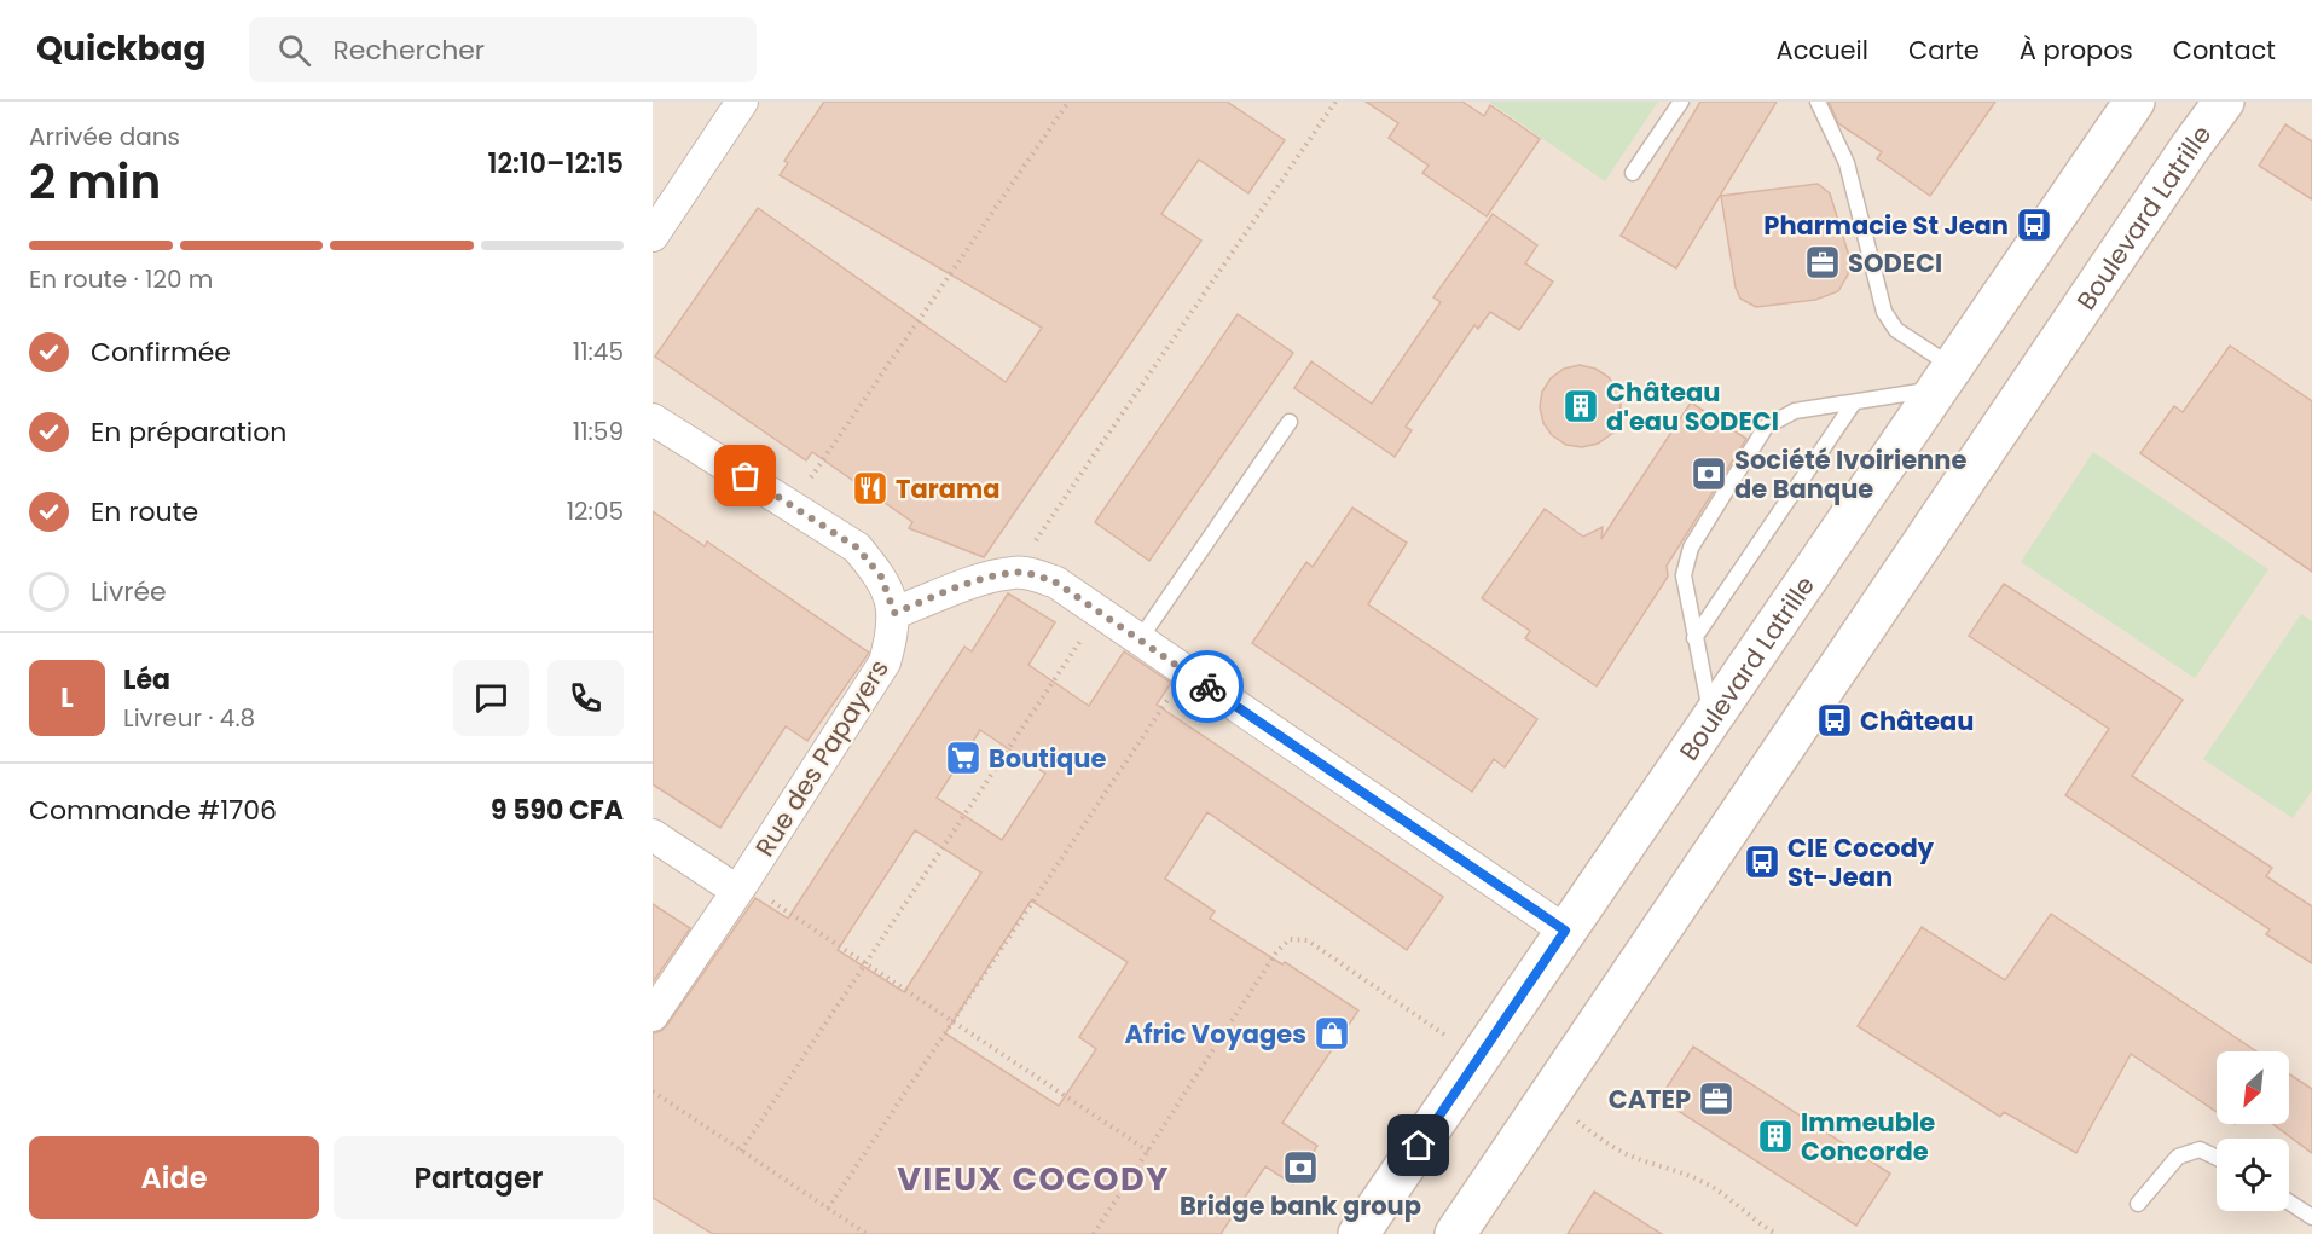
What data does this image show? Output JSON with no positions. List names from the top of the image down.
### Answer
{
  "streets": {
    "main road": ["Boulevard Latrille"],
    "street": ["Rue des Papayers"]
  },
  "districts": ["VIEUX COCODY"],
  "places": {
    "bus stop": ["Pharmacie St Jean", "Château", "CIE Cocody St-Jean"],
    "office": ["SODECI", "CATEP"],
    "building": ["Château d'eau SODECI", "Immeuble Concorde"],
    "bank": ["Société Ivoirienne de Banque", "Bridge bank group"],
    "restaurant": ["Tarama"],
    "supermarket": ["Boutique"],
    "shop": ["Afric Voyages"]
  },
  "north": "bottom left",
  "page": {
    "header": "Quickbag",
    "search": "Rechercher",
    "nav": [
      "Accueil",
      "Carte",
      "À propos",
      "Contact"
    ],
    "heading": ["2 min", "Arrivée dans", "12:10–12:15"],
    "panel": [
      "Léa",
      "Livreur · 4.8",
      "Commande #1706",
      "9 590 CFA"
    ],
    "bar": "En route · 120 m",
    "list": [
      ["Confirmée", "11:45"],
      ["En préparation", "11:59"],
      ["En route", "12:05"],
      "Livrée"
    ],
    "round": "L",
    "buttons": ["Aide", "Partager"]
  }
}
